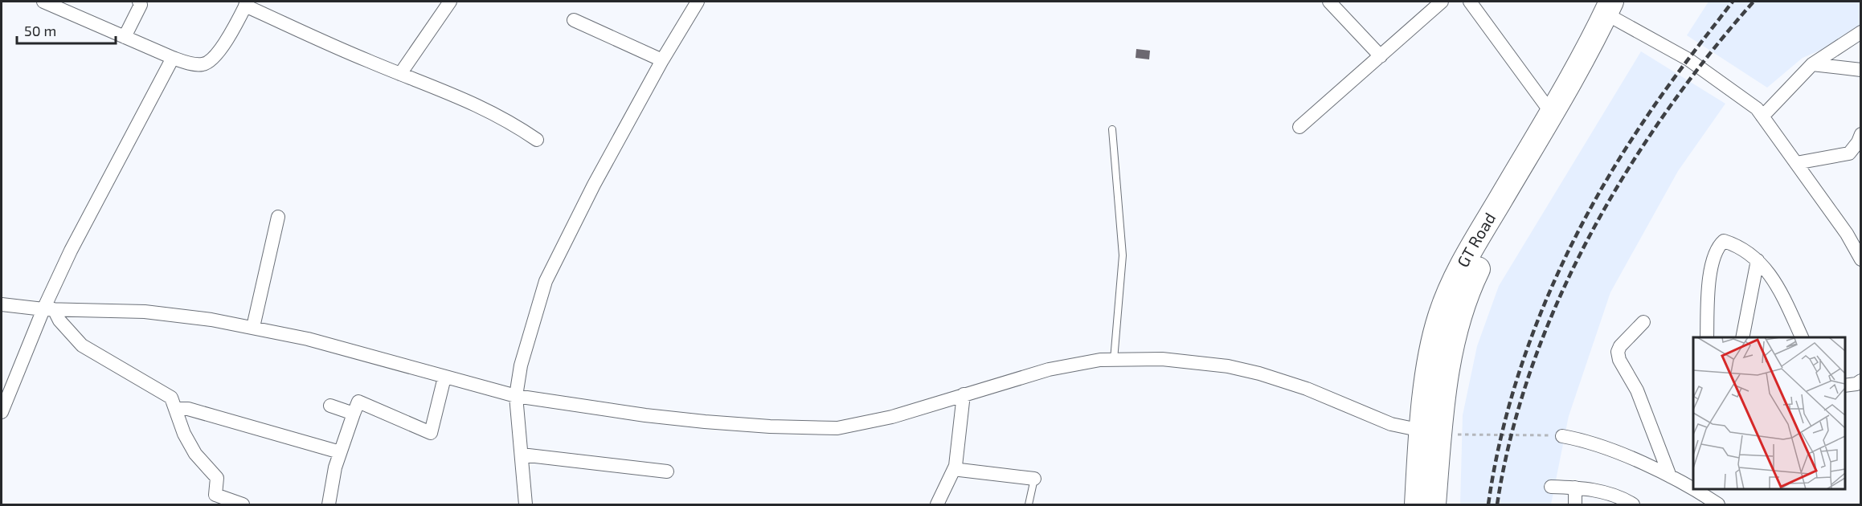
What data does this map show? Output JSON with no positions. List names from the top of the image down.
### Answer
{
  "streets": {
    "highway": ["GT Road"]
  },
  "scale_bar": "50 m"
}
